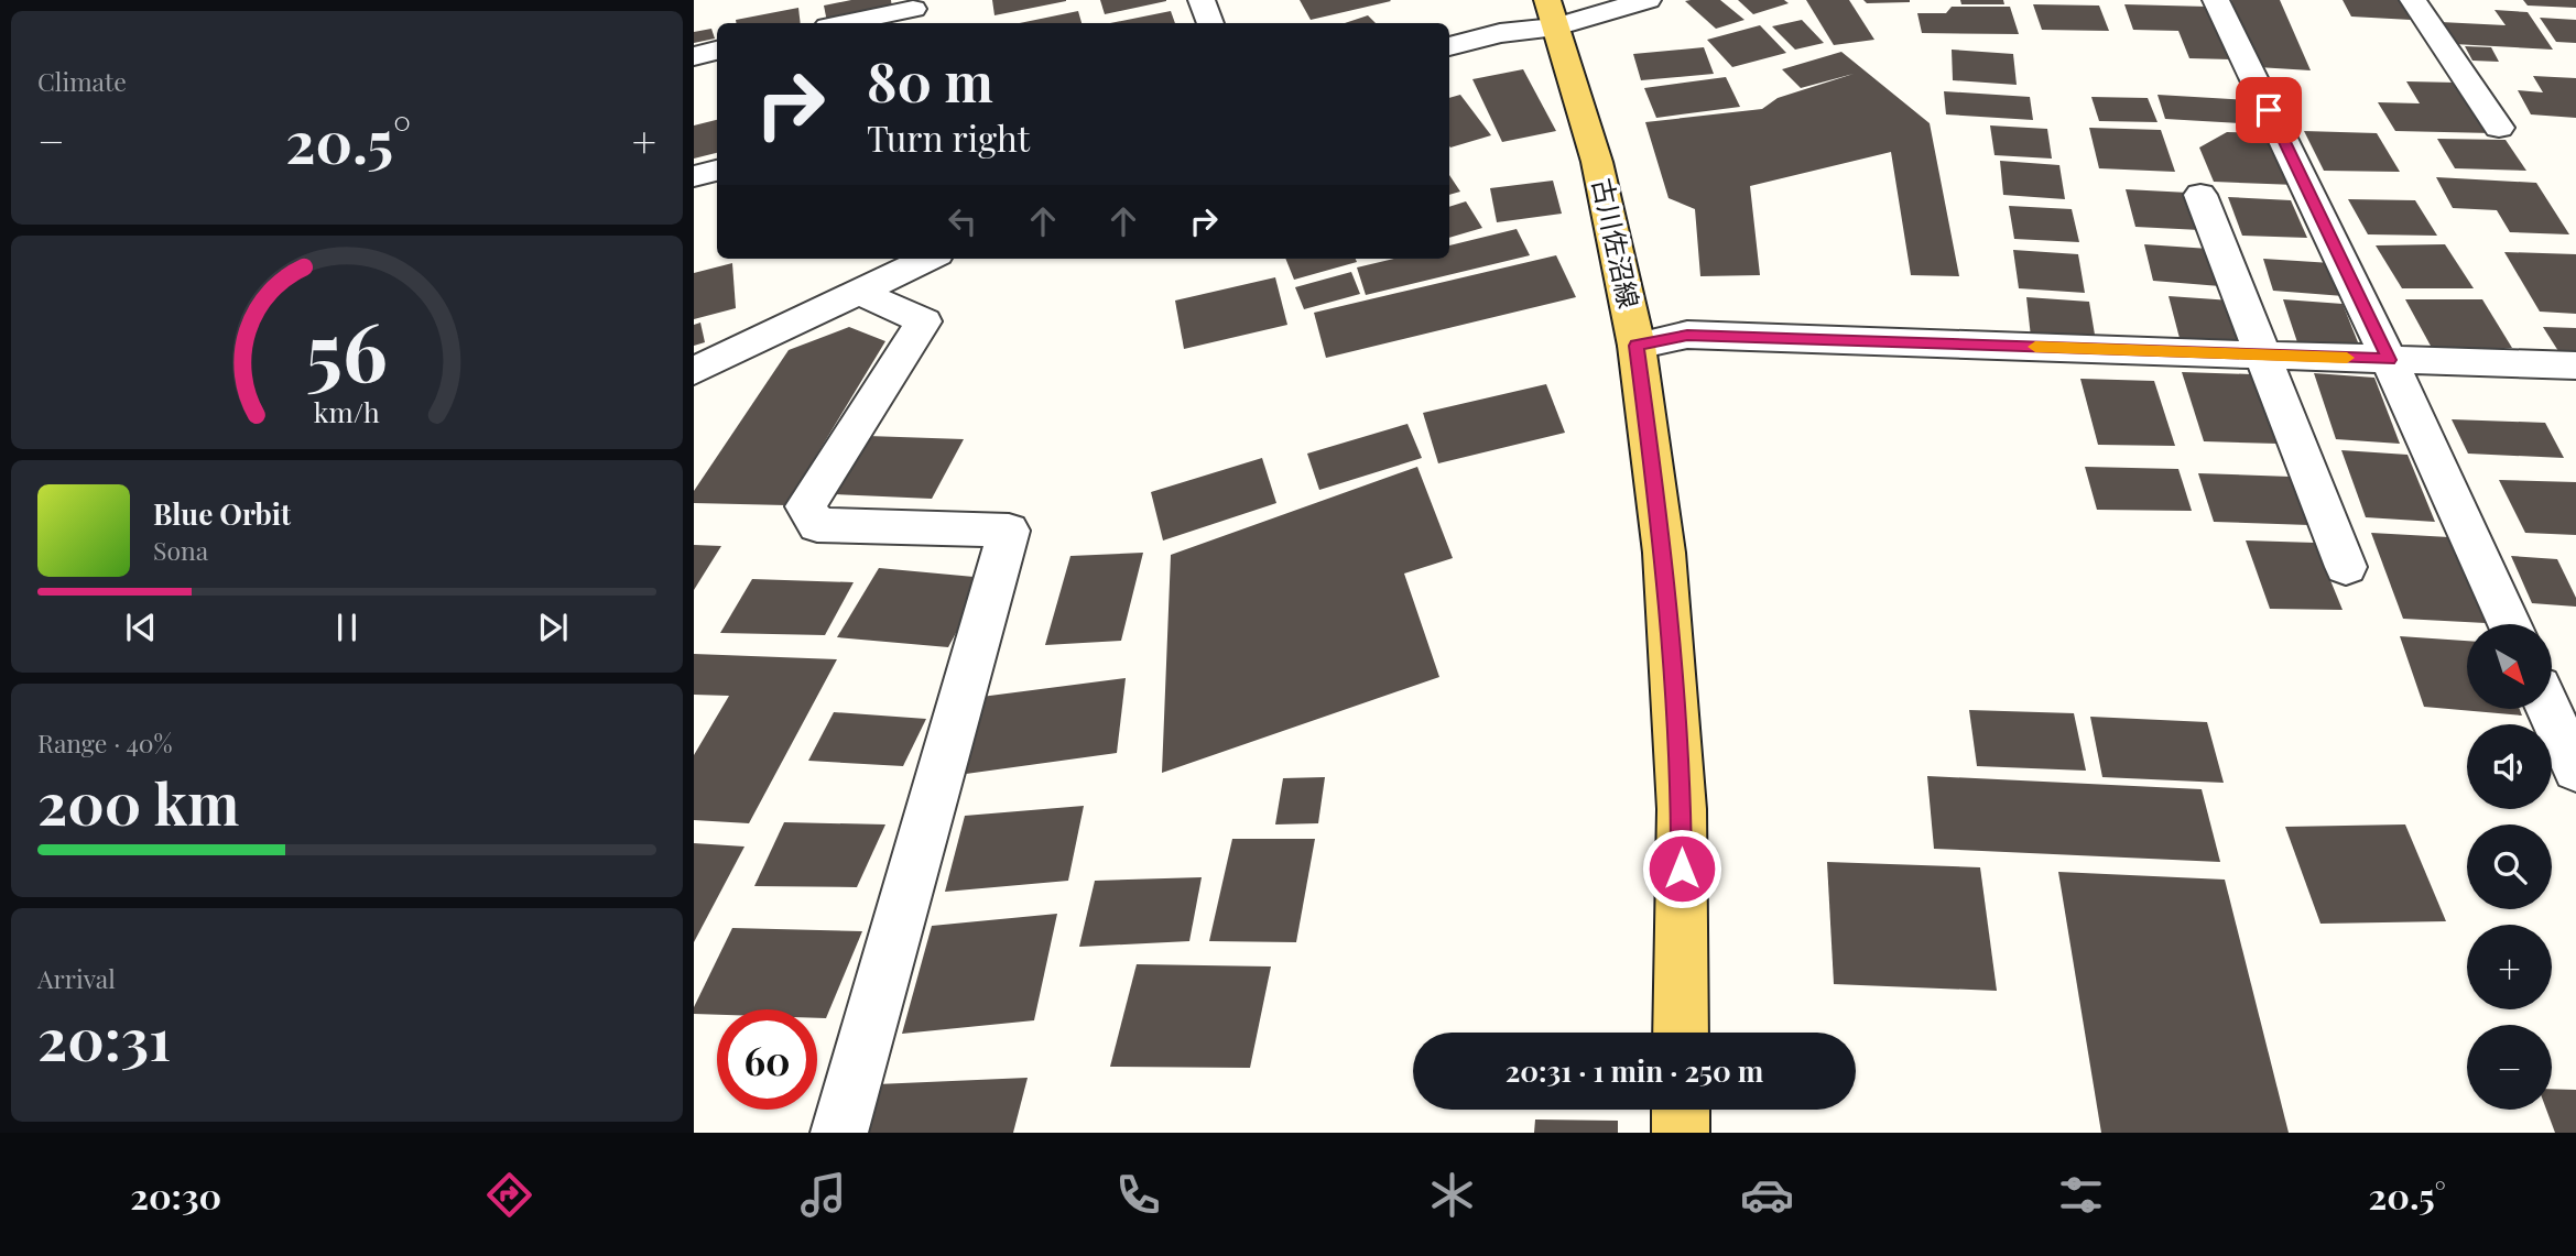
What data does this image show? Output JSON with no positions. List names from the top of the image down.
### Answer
{
  "streets": {
    "main road": ["古川佐沼線"]
  },
  "north": "bottom right",
  "page": {
    "tile": [
      "Climate",
      ["Range · 40%", "200 km"],
      ["Arrival", "20:31"]
    ],
    "turn": ["80 m", "Turn right"],
    "heat": ["−", "20.5°", "+"],
    "song": ["Blue Orbit", "Sona"],
    "map_buttons": ["+", "−"],
    "limit": "60",
    "trip": "20:31 · 1 min · 250 m",
    "tabs": ["20:30", "20.5°"],
    "gauge": ["56", "km/h"]
  }
}
